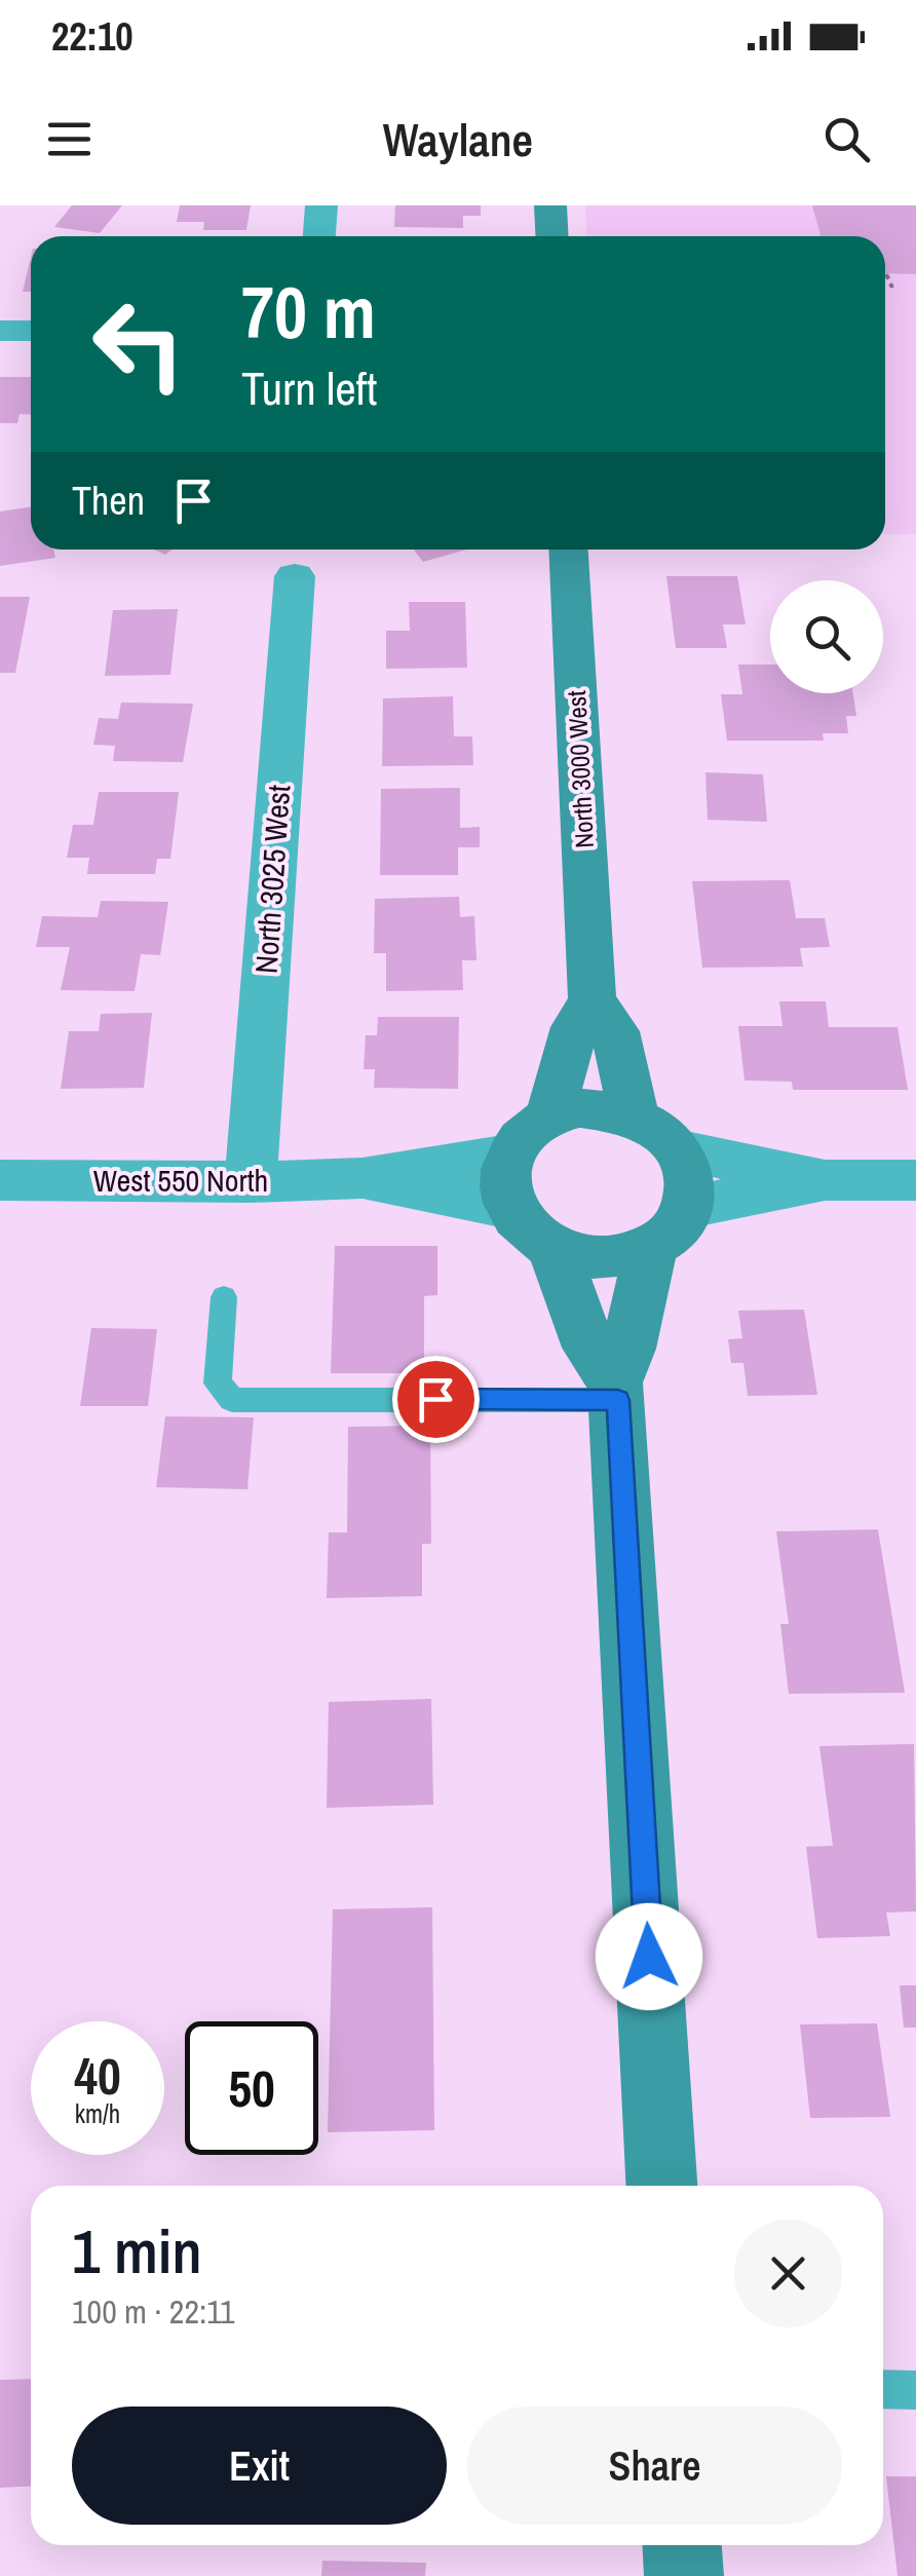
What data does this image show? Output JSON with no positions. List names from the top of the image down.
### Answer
{
  "streets": {
    "main road": ["North 3000 West"],
    "street": ["North 3025 West", "West 550 North"]
  },
  "crossings": [
    ["North 3000 West", "West 550 North"],
    ["North 3025 West", "West 550 North"]
  ],
  "page": {
    "status": "22:10",
    "header": "Waylane",
    "turn": ["70 m", "Turn left"],
    "then": "Then",
    "speed": "40 km/h",
    "limit": "50",
    "heading": ["1 min", "100 m · 22:11"],
    "buttons": ["Exit", "Share"]
  }
}
